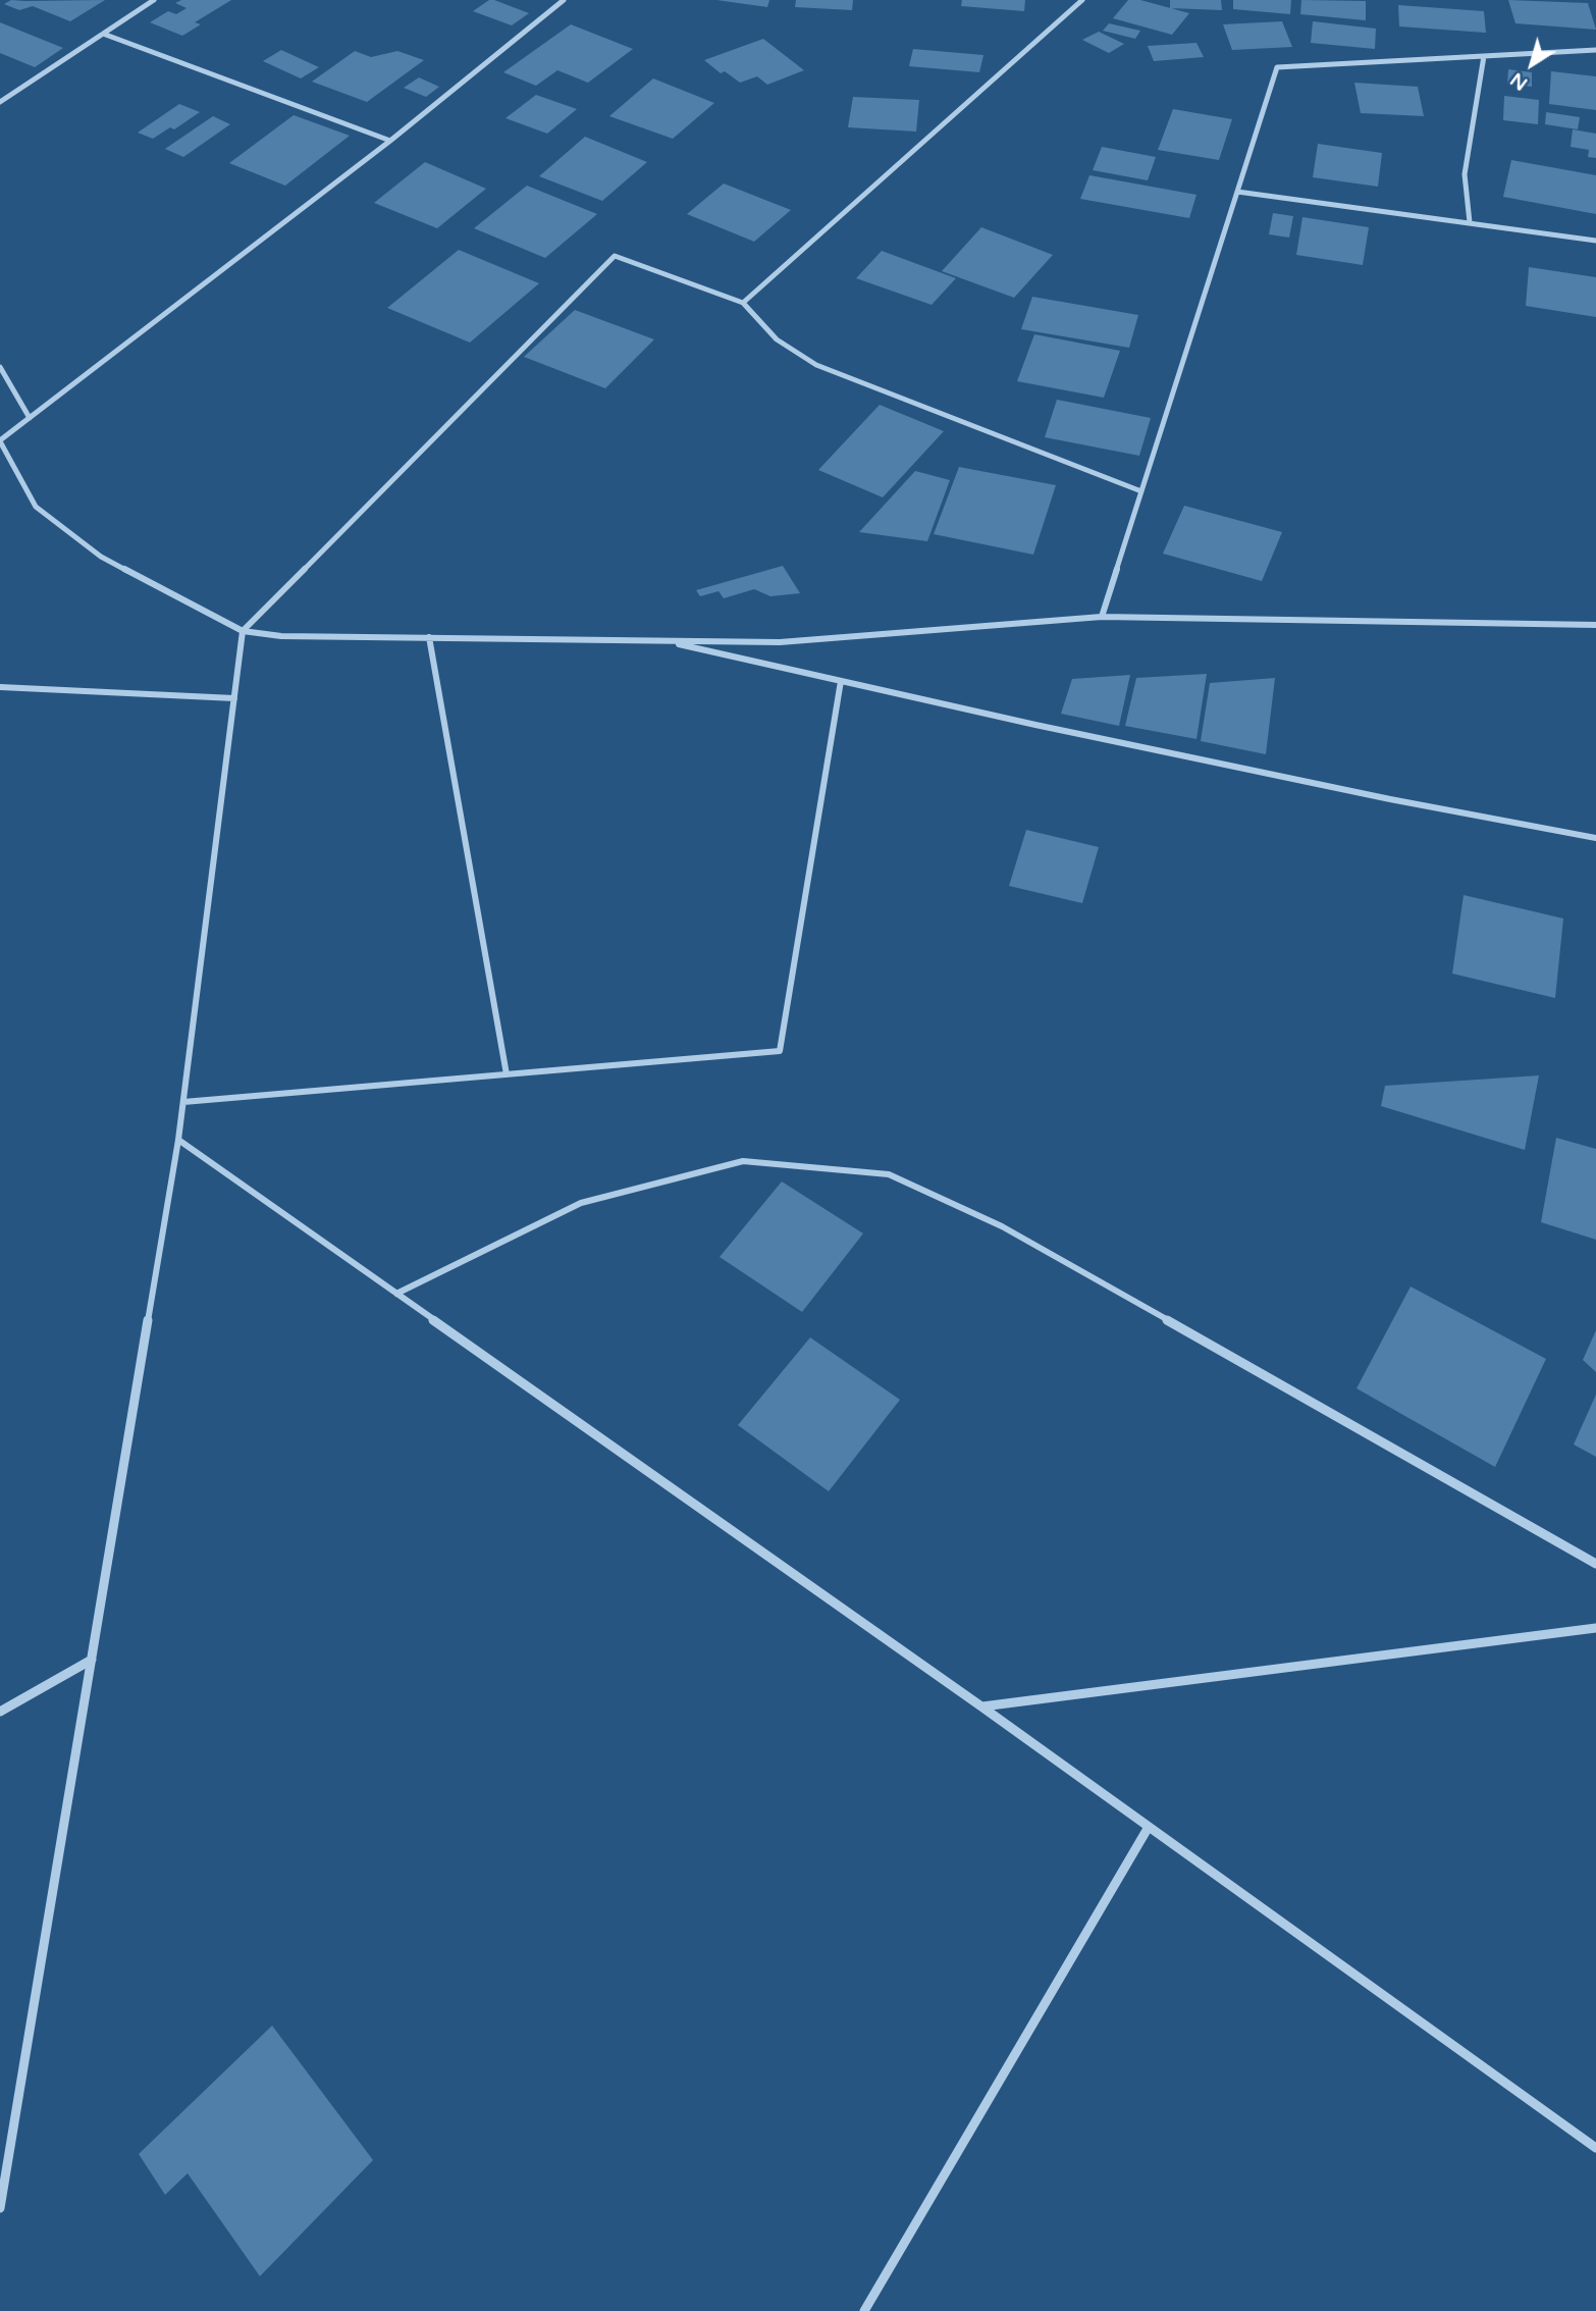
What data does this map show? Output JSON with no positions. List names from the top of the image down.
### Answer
{
  "north": "bottom left"
}
